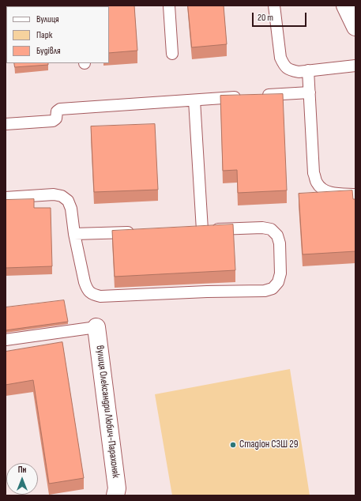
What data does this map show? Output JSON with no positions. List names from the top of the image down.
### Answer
{
  "streets": {
    "street": ["вулиця Олександри Любич-Парахоняк"]
  },
  "places": ["Стадіон СЗШ 29"],
  "legend": ["Вулиця", "Парк", "Будівля"],
  "scale_bar": "20 m",
  "north": "top"
}
